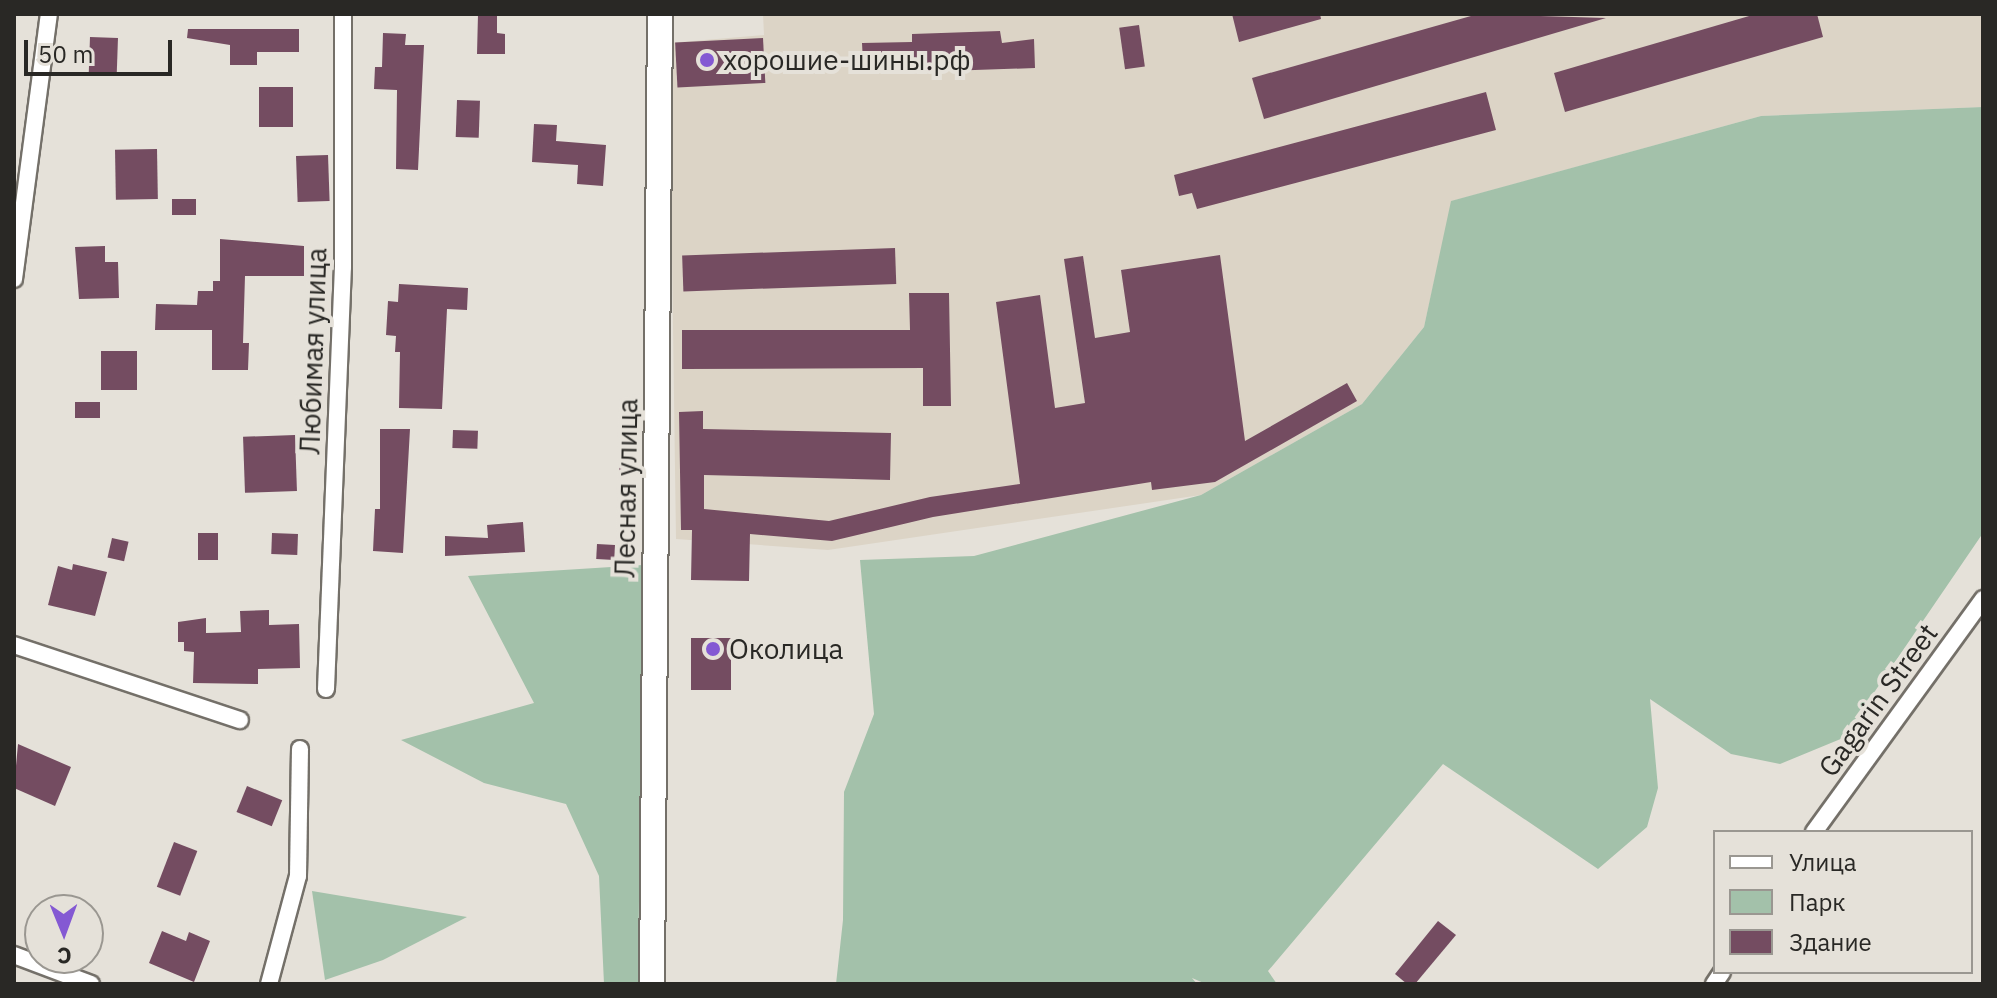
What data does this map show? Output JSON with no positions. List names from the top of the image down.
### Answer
{
  "streets": {
    "main road": ["Лесная улица"],
    "street": ["Любимая улица", "Gagarin Street"]
  },
  "places": ["хорошие-шины.рф", "Околица"],
  "legend": ["Улица", "Парк", "Здание"],
  "scale_bar": "50 m",
  "north": "bottom"
}
